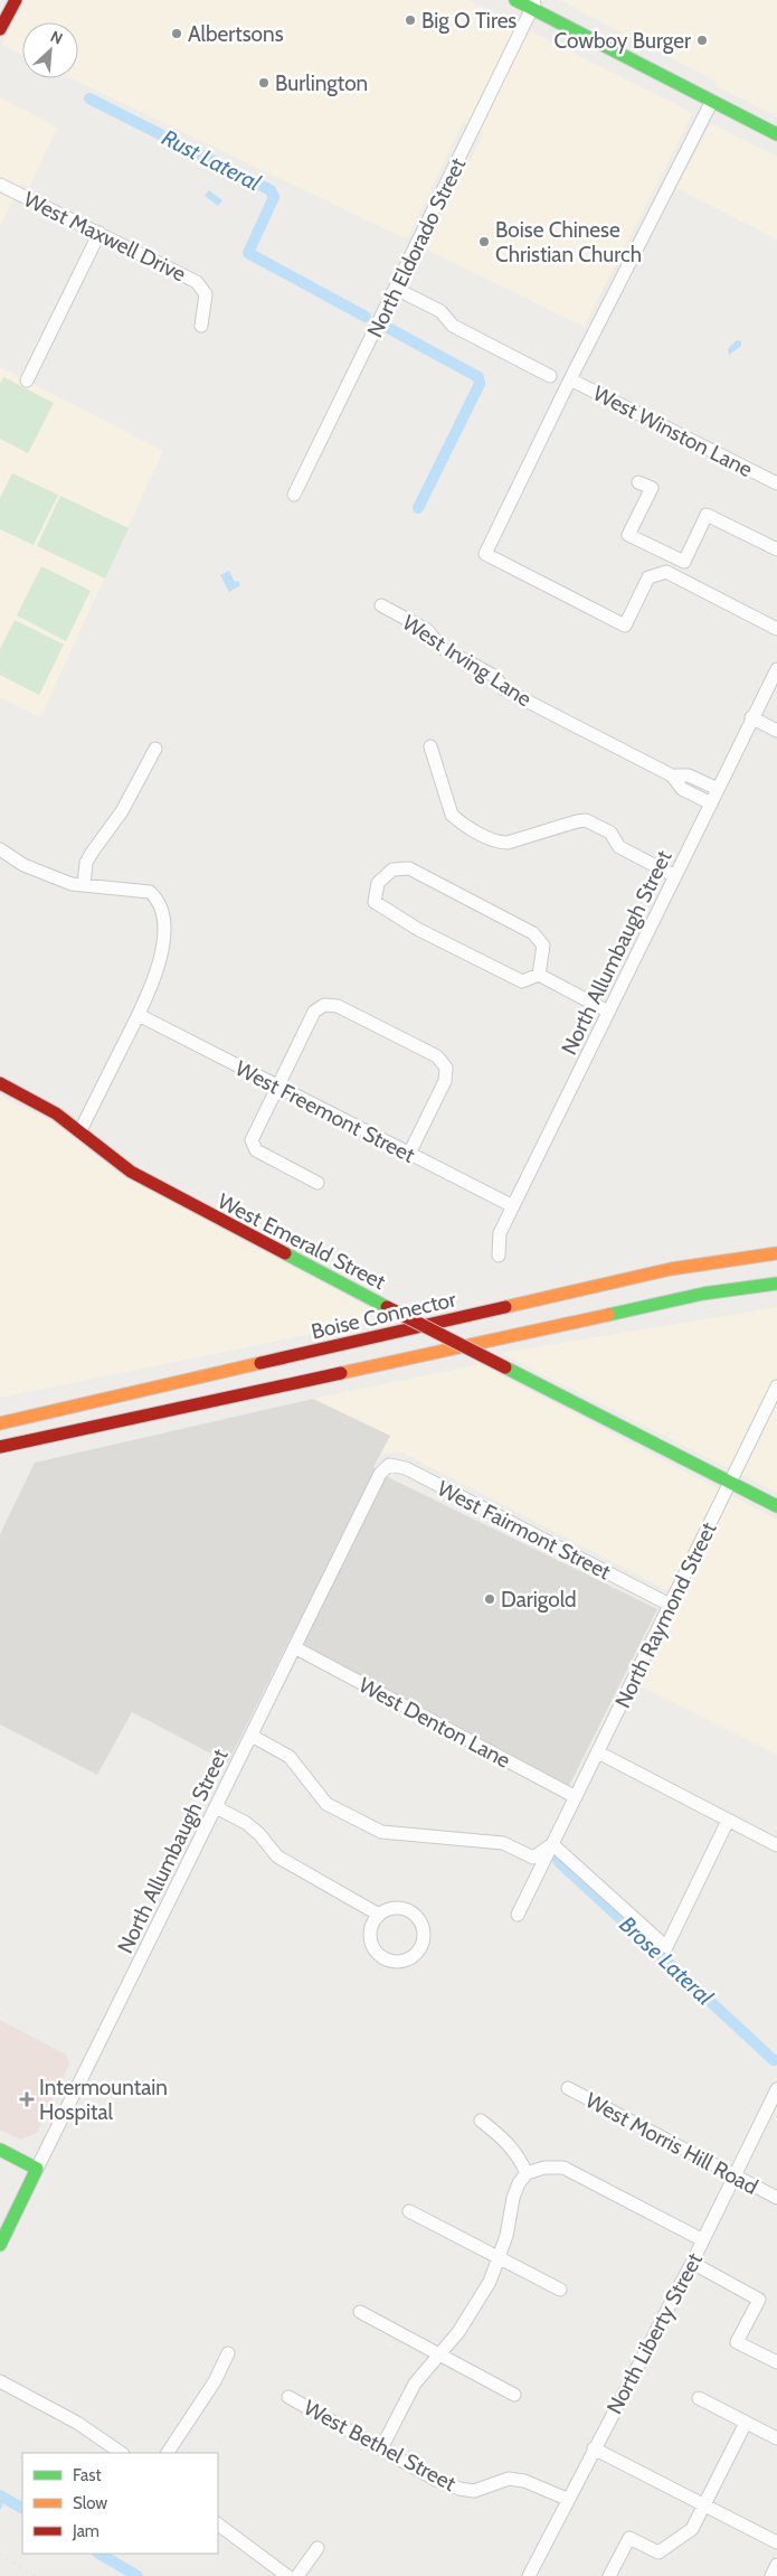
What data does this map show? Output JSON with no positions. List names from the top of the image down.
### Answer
{
  "streets": {
    "main road": ["North Allumbaugh Street", "West Emerald Street", "Boise Connector"],
    "street": [
      "West Maxwell Drive",
      "North Eldorado Street",
      "West Winston Lane",
      "West Irving Lane",
      "West Freemont Street",
      "West Fairmont Street",
      "North Raymond Street",
      "West Denton Lane",
      "West Morris Hill Road",
      "North Liberty Street",
      "West Bethel Street"
    ]
  },
  "crossings": [
    ["West Irving Lane", "North Allumbaugh Street"],
    ["North Allumbaugh Street", "West Freemont Street"],
    ["North Allumbaugh Street", "West Fairmont Street"],
    ["North Allumbaugh Street", "West Denton Lane"],
    ["West Emerald Street", "North Raymond Street"],
    ["West Fairmont Street", "North Raymond Street"],
    ["North Raymond Street", "West Denton Lane"],
    ["West Morris Hill Road", "North Liberty Street"],
    ["North Liberty Street", "West Bethel Street"]
  ],
  "water": ["Rust Lateral", "Brose Lateral"],
  "places": {
    "other": [
      "Big O Tires",
      "Albertsons",
      "Cowboy Burger",
      "Burlington",
      "Boise Chinese Christian Church",
      "Darigold"
    ],
    "health": ["Intermountain Hospital"]
  },
  "legend": ["Fast", "Slow", "Jam"],
  "north": "top right"
}
